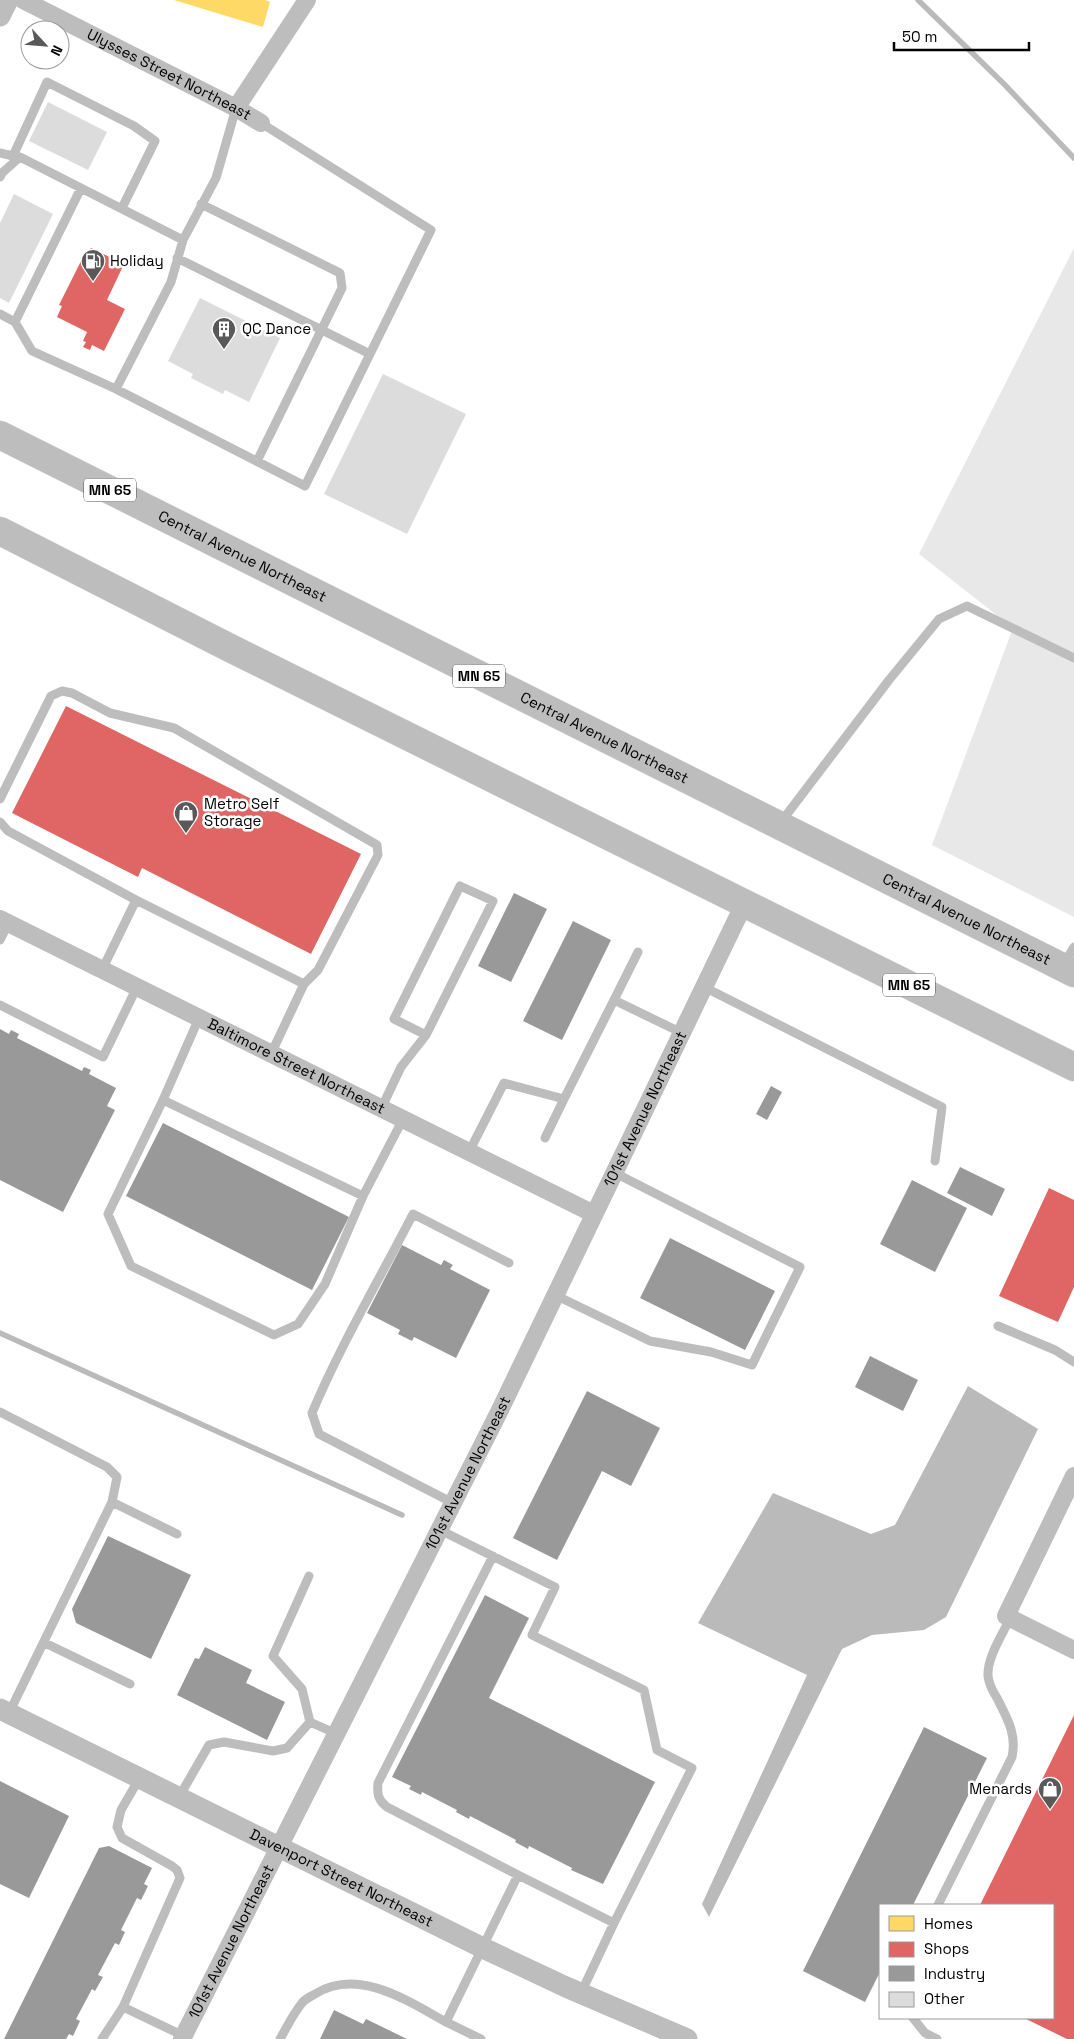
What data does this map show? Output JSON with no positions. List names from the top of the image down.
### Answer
{
  "streets": {
    "highway": ["MN 65", "Central Avenue Northeast"],
    "street": [
      "Ulysses Street Northeast",
      "Baltimore Street Northeast",
      "101st Avenue Northeast",
      "Davenport Street Northeast"
    ]
  },
  "crossings": [
    ["MN 65", "101st Avenue Northeast"],
    ["Baltimore Street Northeast", "101st Avenue Northeast"],
    ["101st Avenue Northeast", "Davenport Street Northeast"]
  ],
  "places": {
    "fuel station": ["Holiday"],
    "building": ["QC Dance"],
    "shop": ["Metro Self Storage", "Menards"]
  },
  "legend": [
    "Homes",
    "Shops",
    "Industry",
    "Other"
  ],
  "scale_bar": "50 m",
  "north": "bottom right"
}
